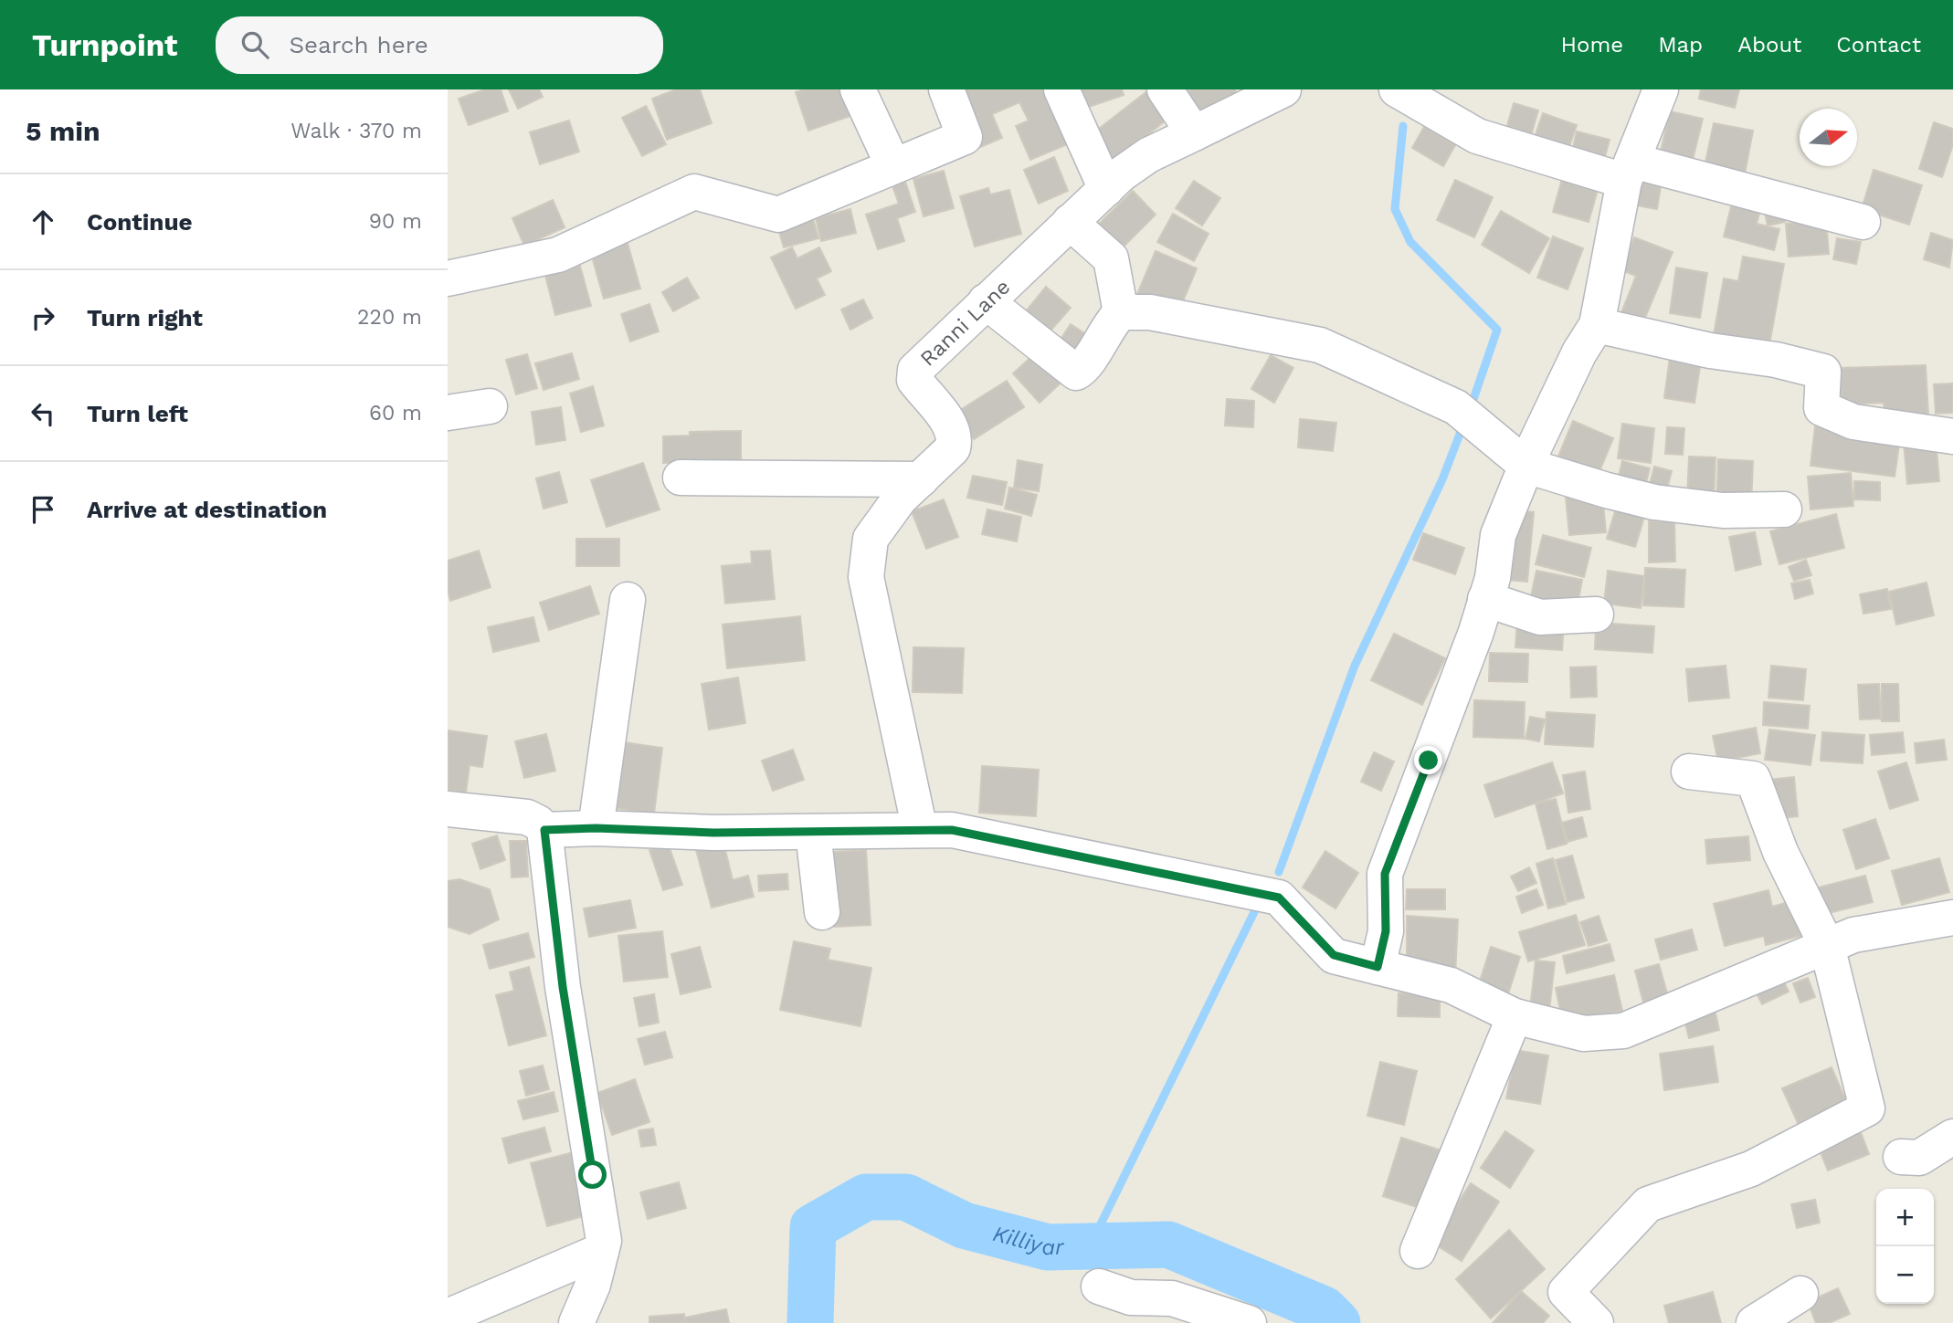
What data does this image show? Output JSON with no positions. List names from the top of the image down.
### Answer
{
  "streets": {
    "street": ["Ranni Lane"]
  },
  "water": ["Killiyar"],
  "north": "right",
  "page": {
    "header": "Turnpoint",
    "search": "Search here",
    "nav": [
      "Home",
      "Map",
      "About",
      "Contact"
    ],
    "heading": ["5 min", "Walk · 370 m"],
    "list": [
      ["Continue", "90 m"],
      ["Turn right", "220 m"],
      ["Turn left", "60 m"],
      "Arrive at destination"
    ],
    "map_buttons": ["+", "−"]
  }
}
